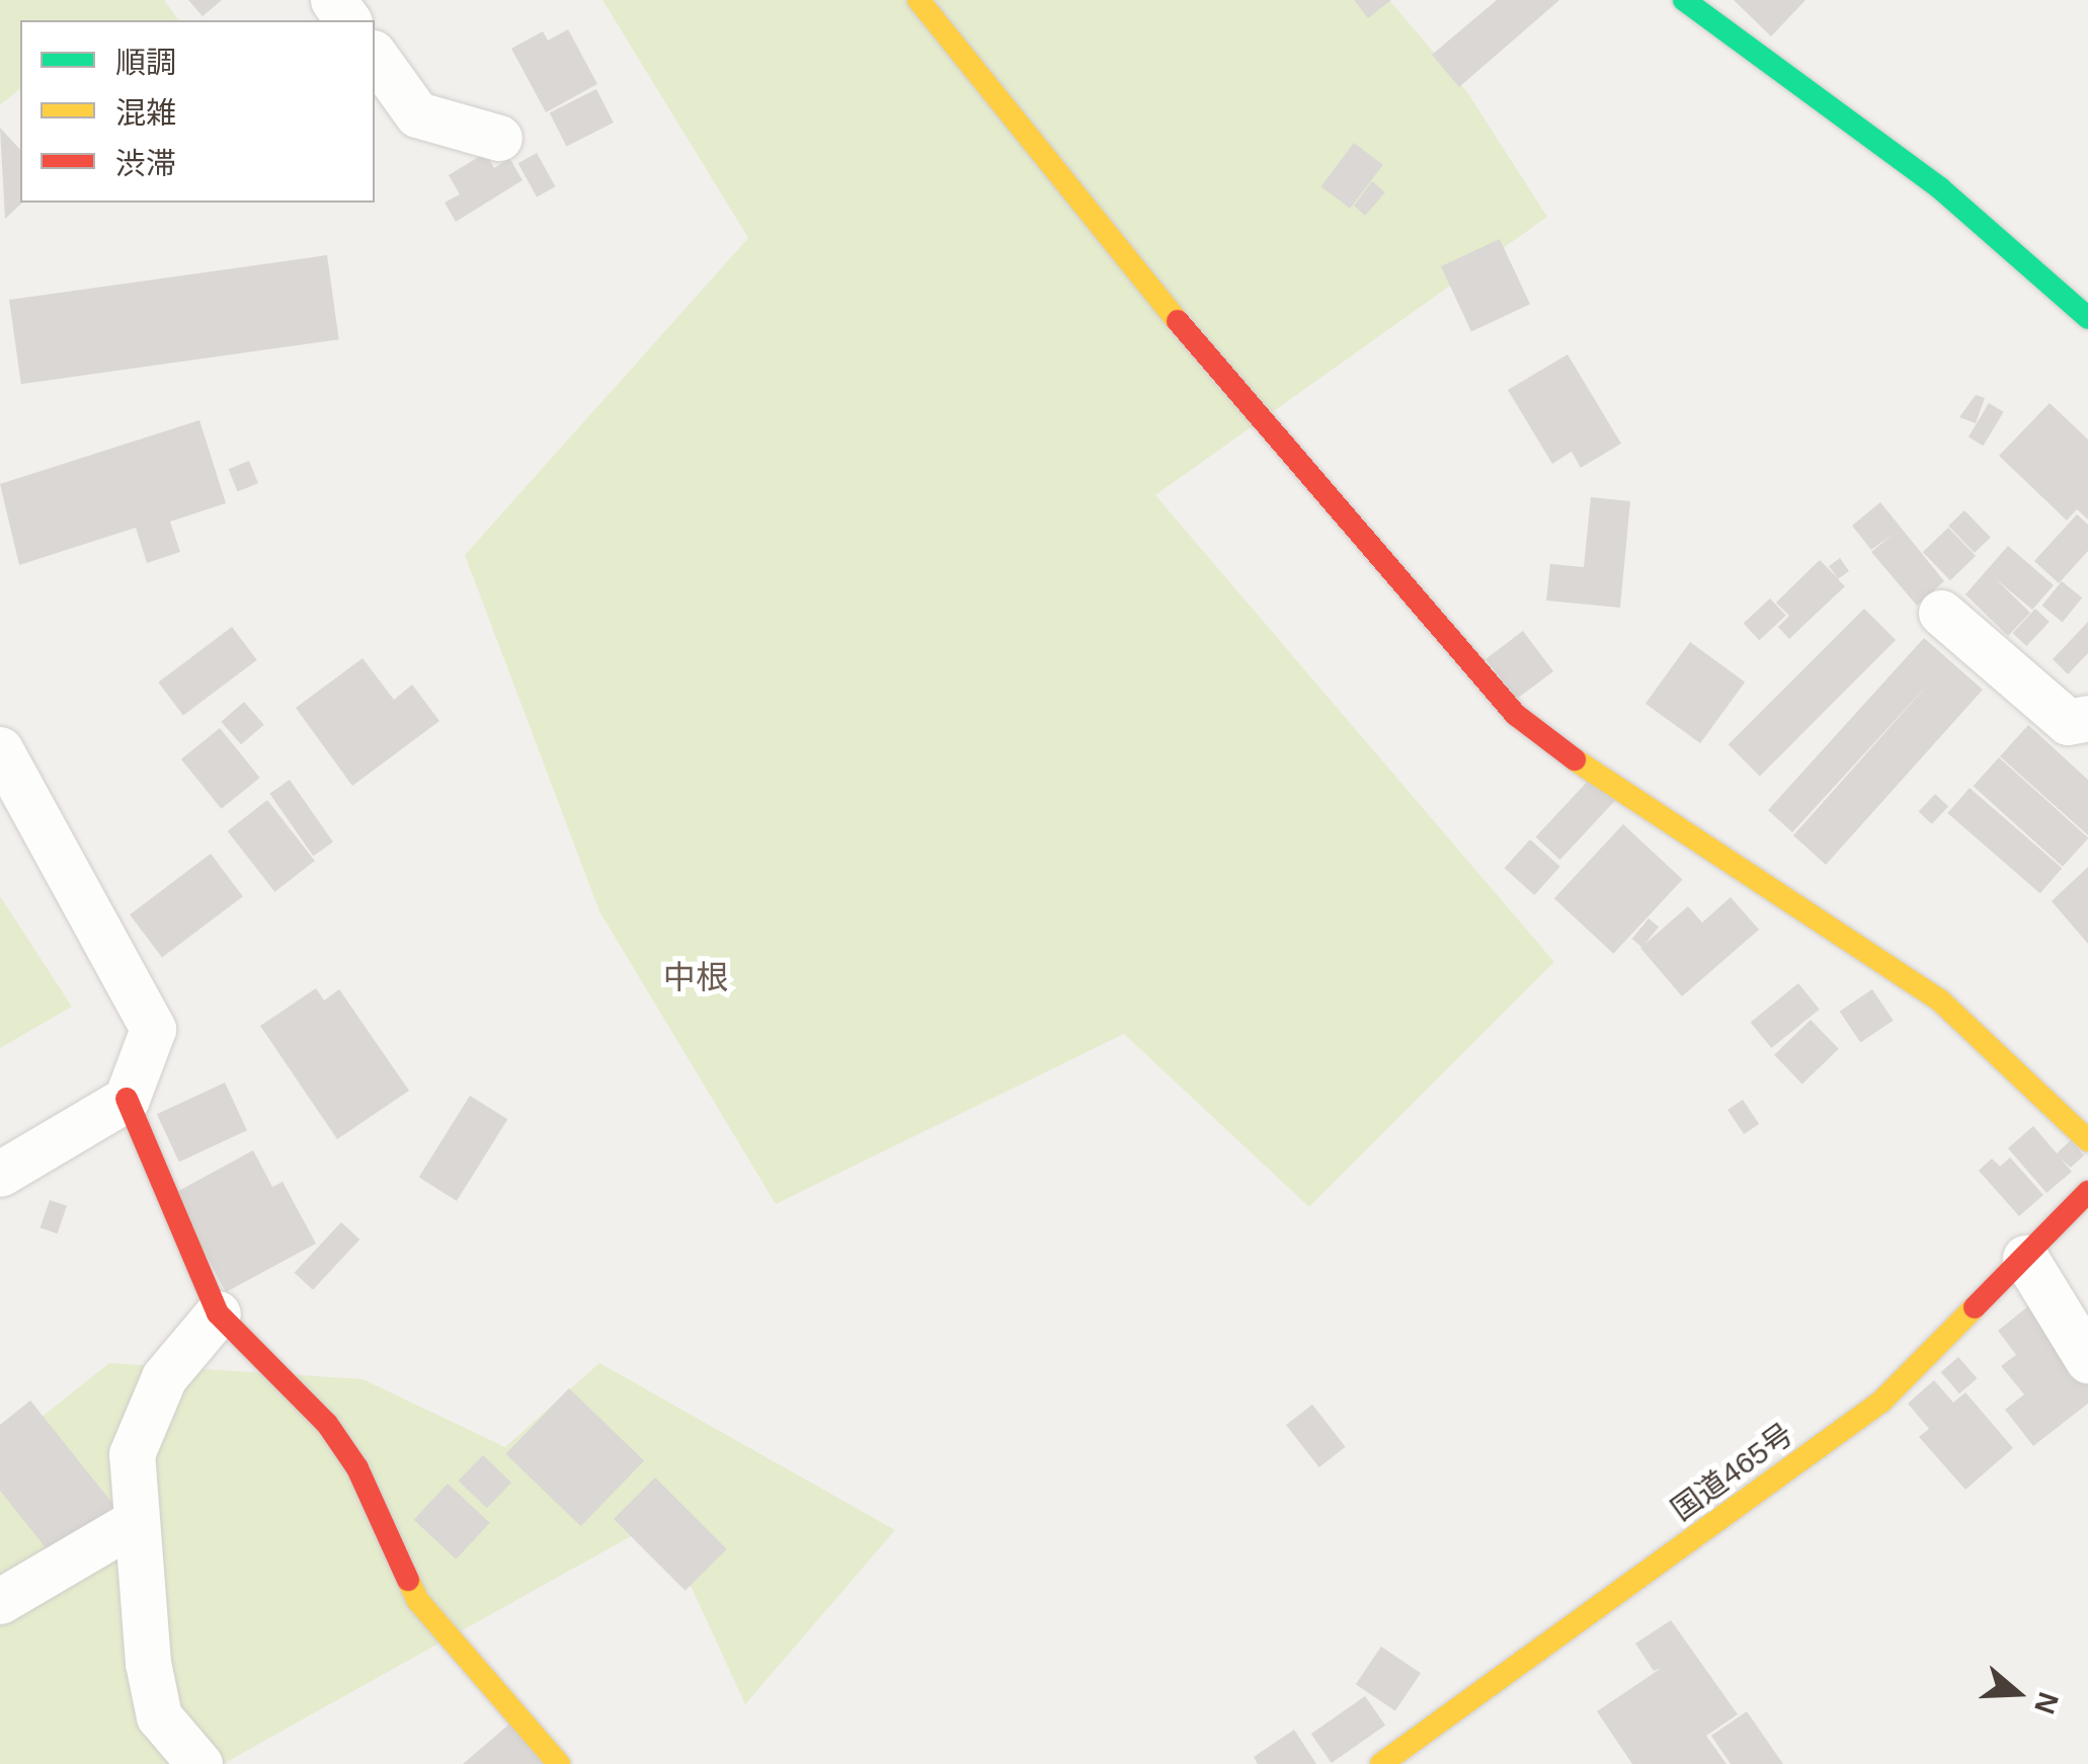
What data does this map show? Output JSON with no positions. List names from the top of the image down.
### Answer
{
  "streets": {
    "main road": ["国道465号"]
  },
  "districts": ["中根"],
  "legend": ["順調", "混雑", "渋滞"],
  "north": "right"
}
